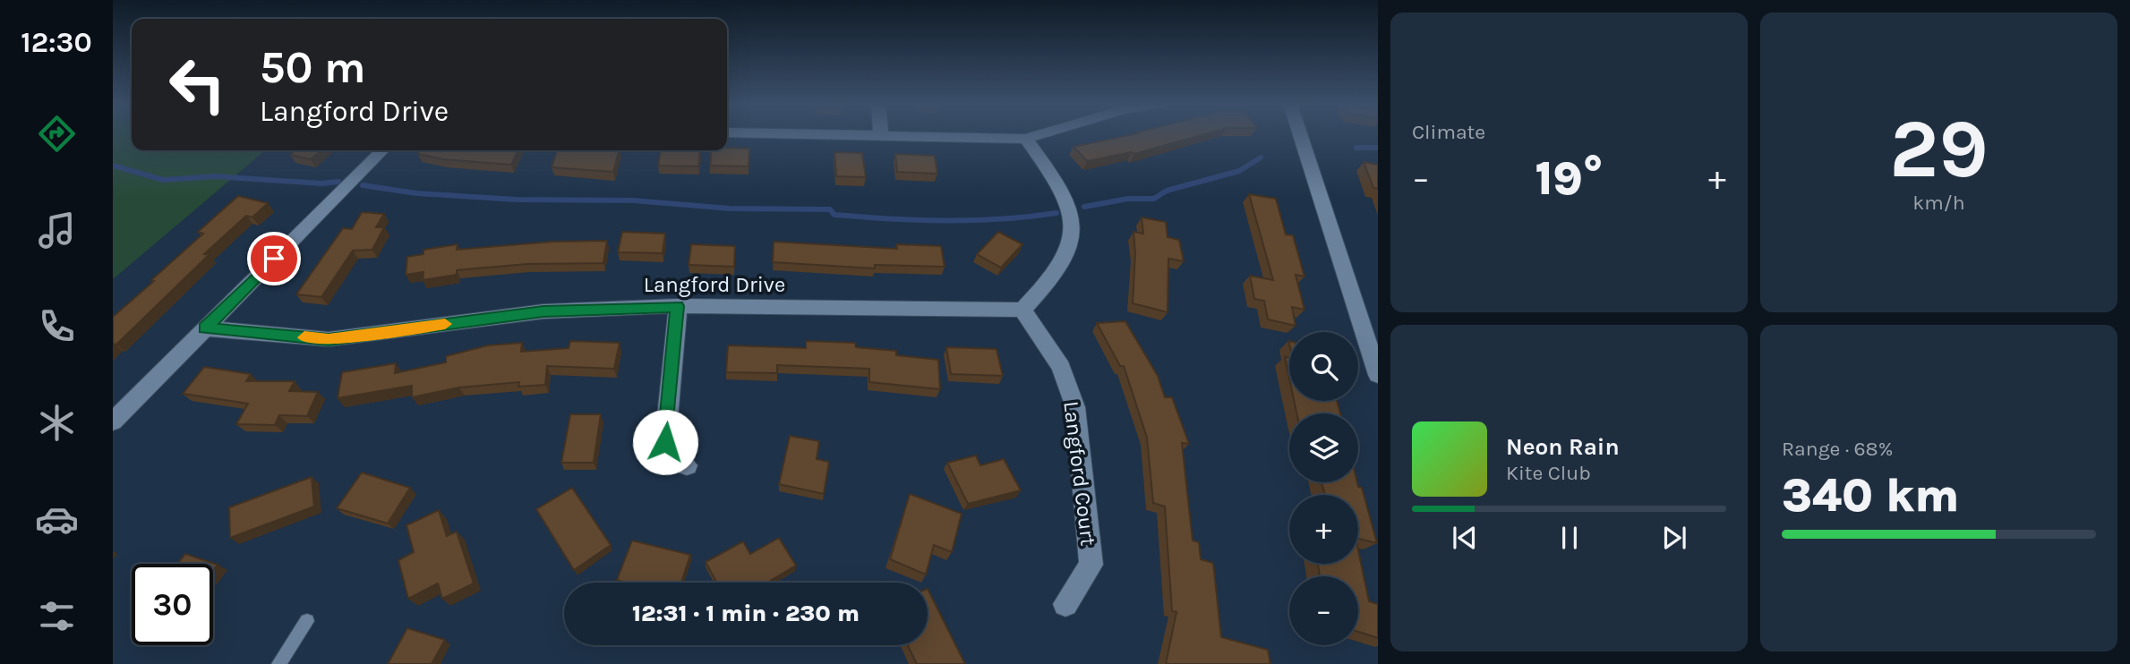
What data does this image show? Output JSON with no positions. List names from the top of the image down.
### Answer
{
  "streets": {
    "street": ["Langford Drive", "Langford Court"]
  },
  "crossings": [
    ["Langford Drive", "Langford Court"]
  ],
  "page": {
    "tabs": "12:30",
    "tile": [
      "Climate",
      ["29", "km/h"],
      ["Range · 68%", "340 km"]
    ],
    "turn": ["50 m", "Langford Drive"],
    "heat": ["−", "19°", "+"],
    "map_buttons": ["+", "−"],
    "song": ["Neon Rain", "Kite Club"],
    "limit": "30",
    "trip": "12:31 · 1 min · 230 m"
  }
}
